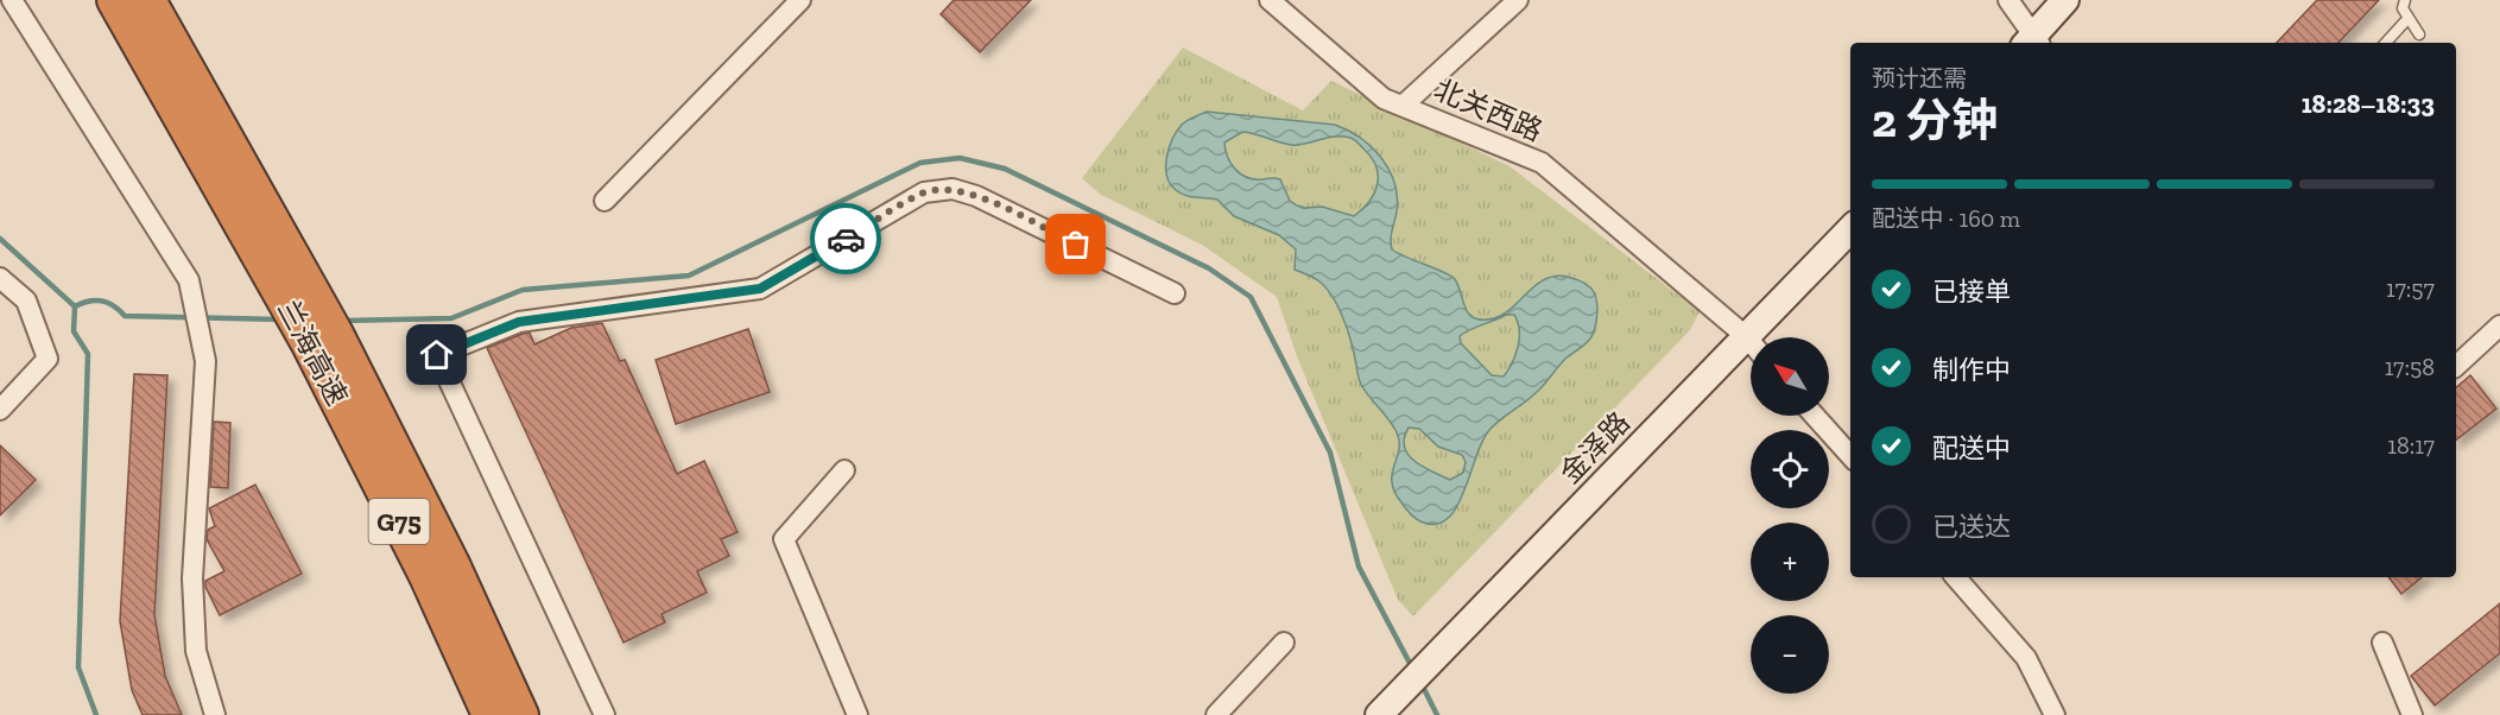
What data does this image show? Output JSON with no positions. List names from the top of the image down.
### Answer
{
  "streets": {
    "highway": ["兰海高速", "G75"],
    "main road": ["金泽路"],
    "street": ["北关西路"]
  },
  "north": "top left",
  "page": {
    "heading": ["2 分钟", "预计还需", "18:28–18:33"],
    "bar": "配送中 · 160 m",
    "list": [
      ["已接单", "17:57"],
      ["制作中", "17:58"],
      ["配送中", "18:17"],
      "已送达"
    ],
    "map_buttons": ["+", "−"]
  }
}
